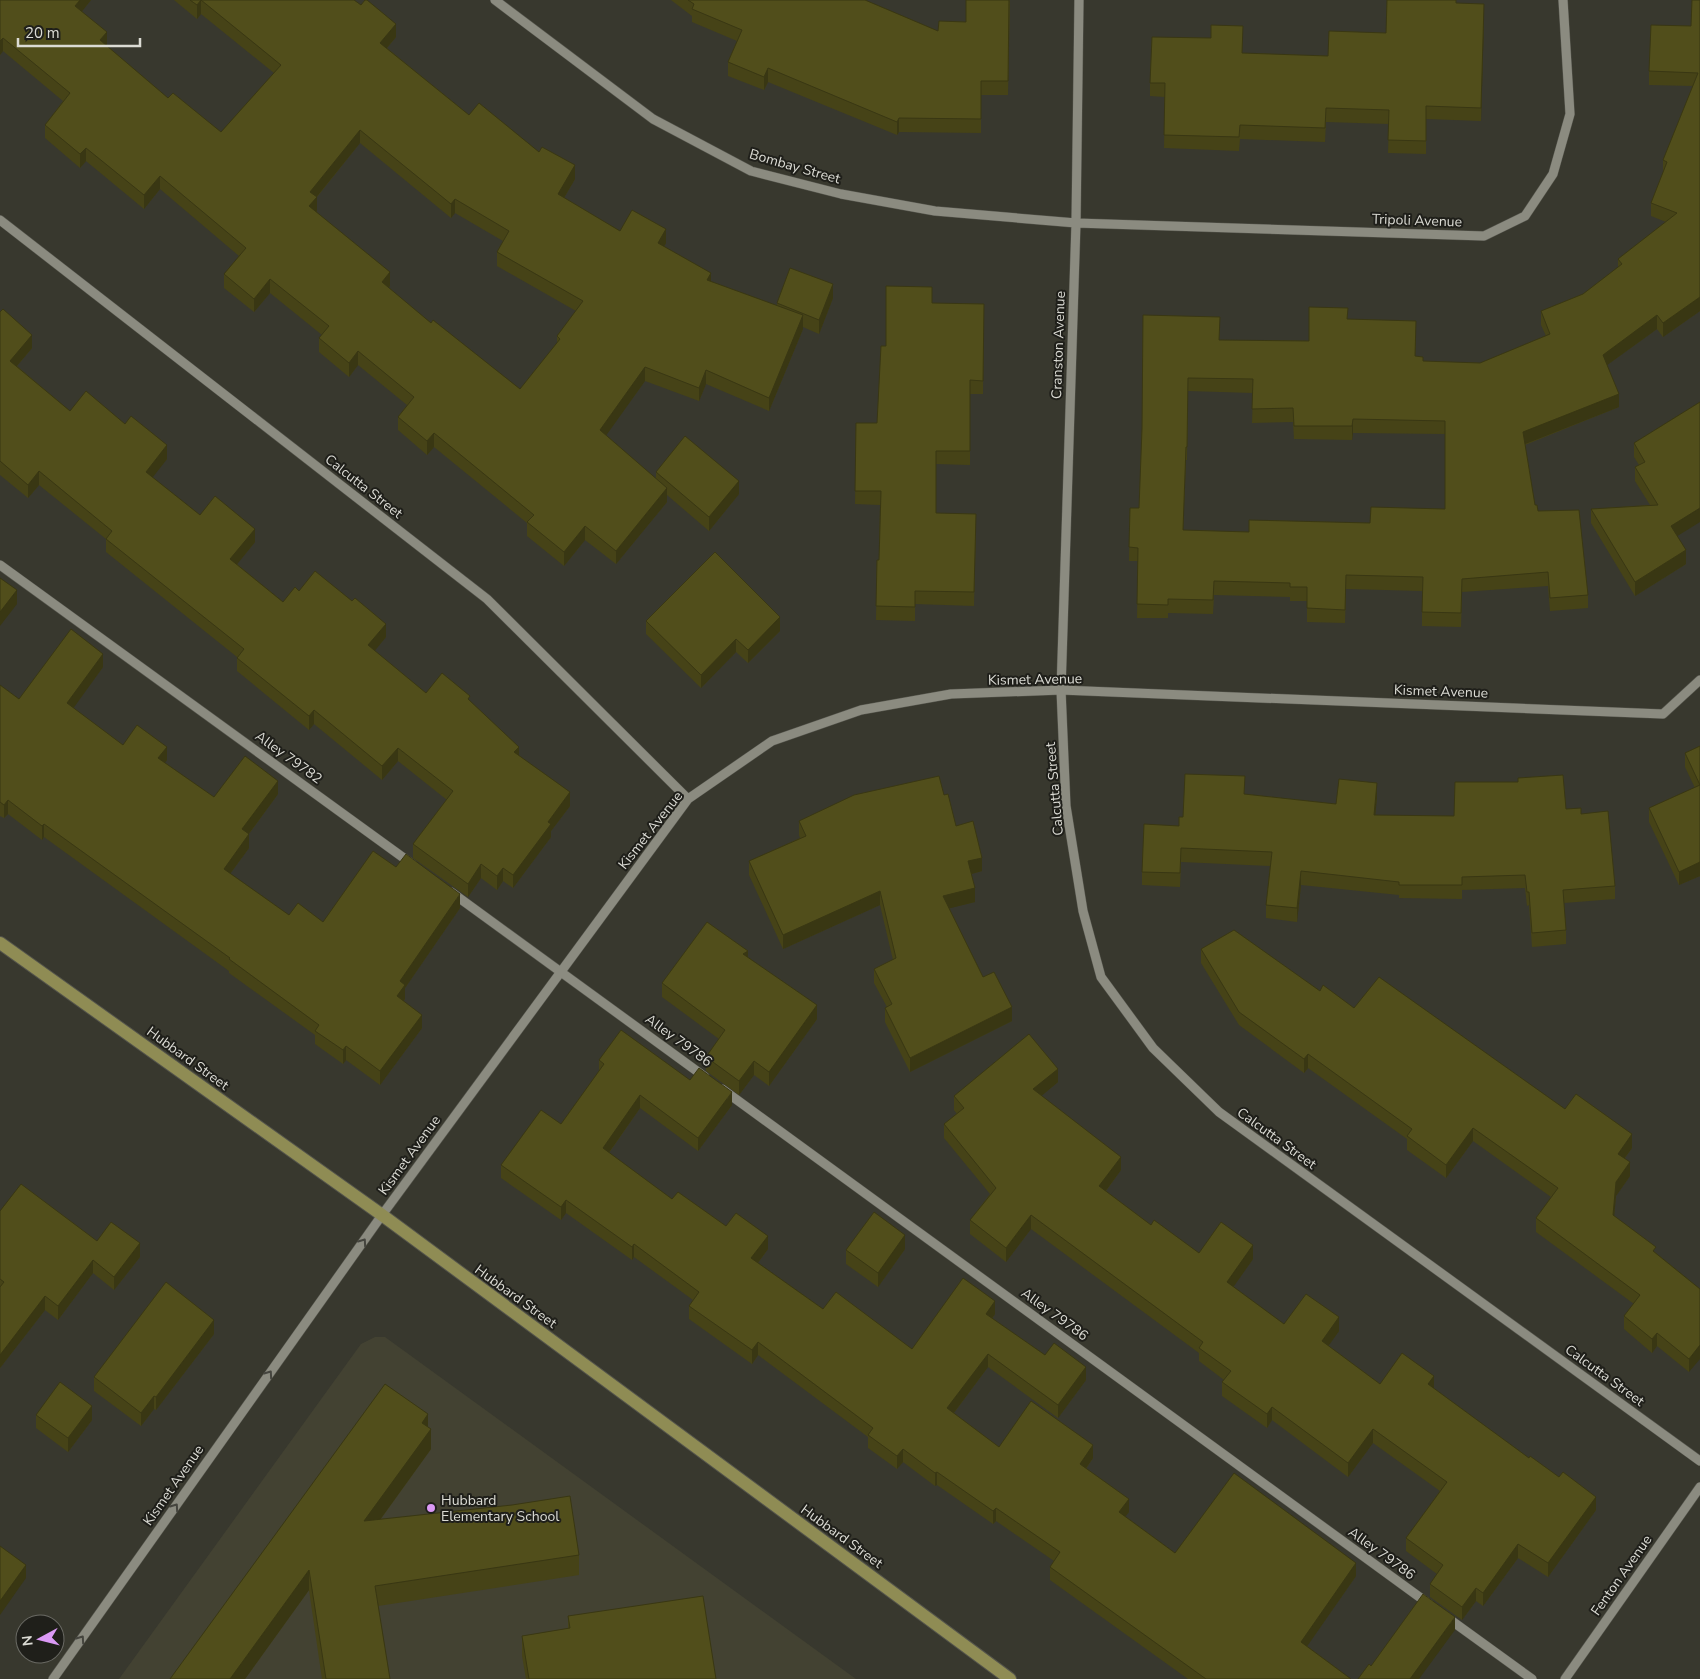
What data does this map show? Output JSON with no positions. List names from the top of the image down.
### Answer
{
  "streets": {
    "main road": ["Hubbard Street"],
    "street": [
      "Bombay Street",
      "Tripoli Avenue",
      "Cranston Avenue",
      "Calcutta Street",
      "Kismet Avenue",
      "Alley 79782",
      "Alley 79786",
      "Fenton Avenue"
    ]
  },
  "crossings": [
    ["Bombay Street", "Tripoli Avenue"],
    ["Bombay Street", "Cranston Avenue"],
    ["Tripoli Avenue", "Cranston Avenue"],
    ["Cranston Avenue", "Calcutta Street"],
    ["Cranston Avenue", "Kismet Avenue"],
    ["Calcutta Street", "Kismet Avenue"],
    ["Kismet Avenue", "Alley 79786"],
    ["Kismet Avenue", "Hubbard Street"]
  ],
  "places": ["Hubbard Elementary School"],
  "scale_bar": "20 m",
  "north": "left"
}
